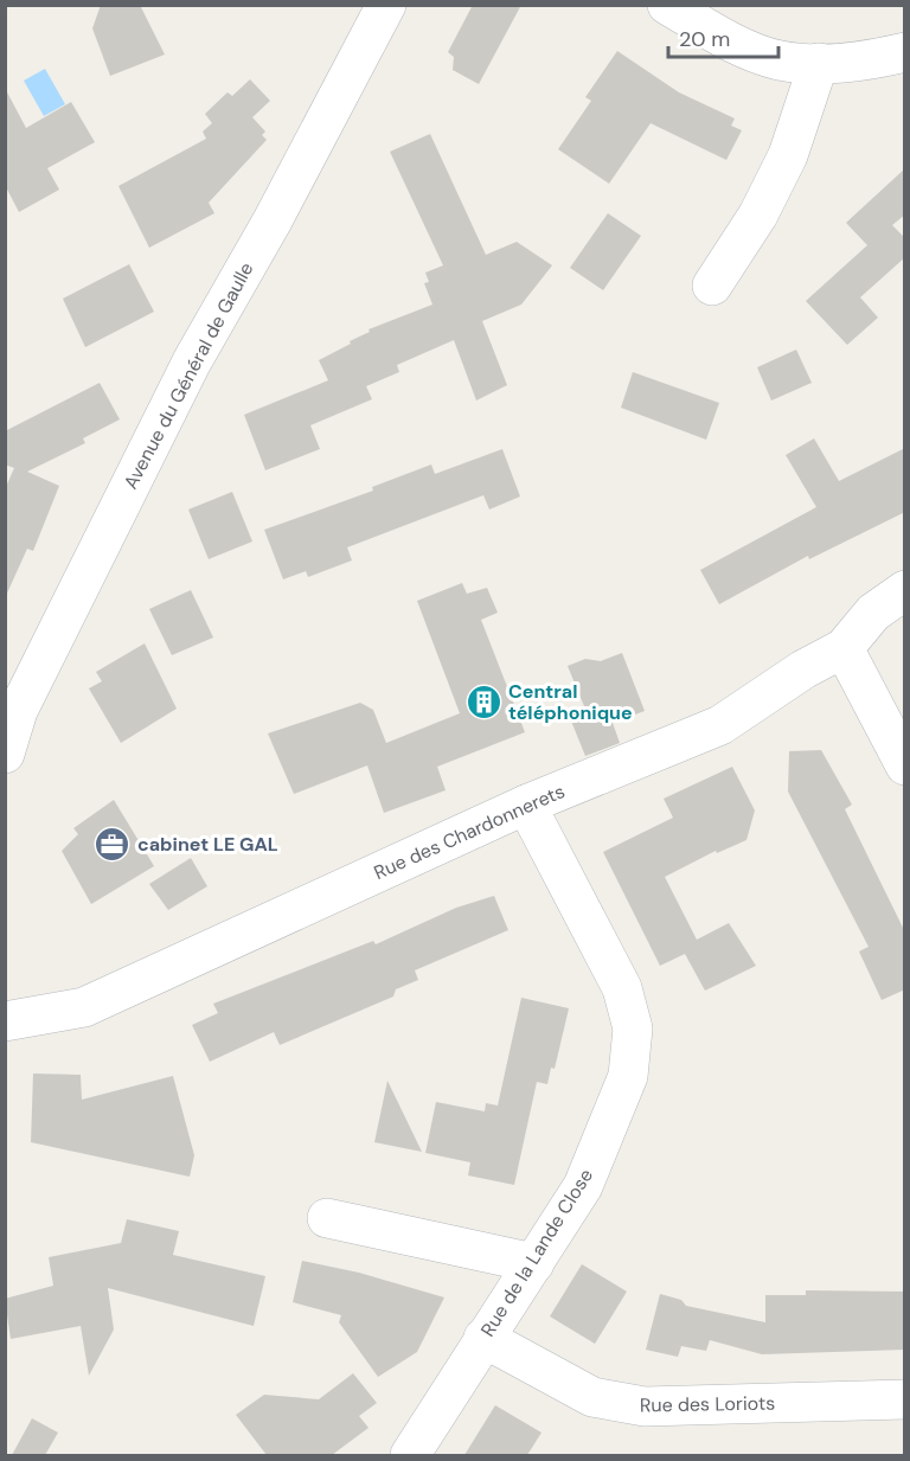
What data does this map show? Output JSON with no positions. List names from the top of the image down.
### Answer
{
  "streets": {
    "street": [
      "Avenue du Général de Gaulle",
      "Rue des Chardonnerets",
      "Rue de la Lande Close",
      "Rue des Loriots"
    ]
  },
  "crossings": [
    ["Rue des Chardonnerets", "Rue de la Lande Close"],
    ["Rue de la Lande Close", "Rue des Loriots"]
  ],
  "places": {
    "building": ["Central téléphonique"],
    "office": ["cabinet LE GAL"]
  },
  "scale_bar": "20 m"
}
